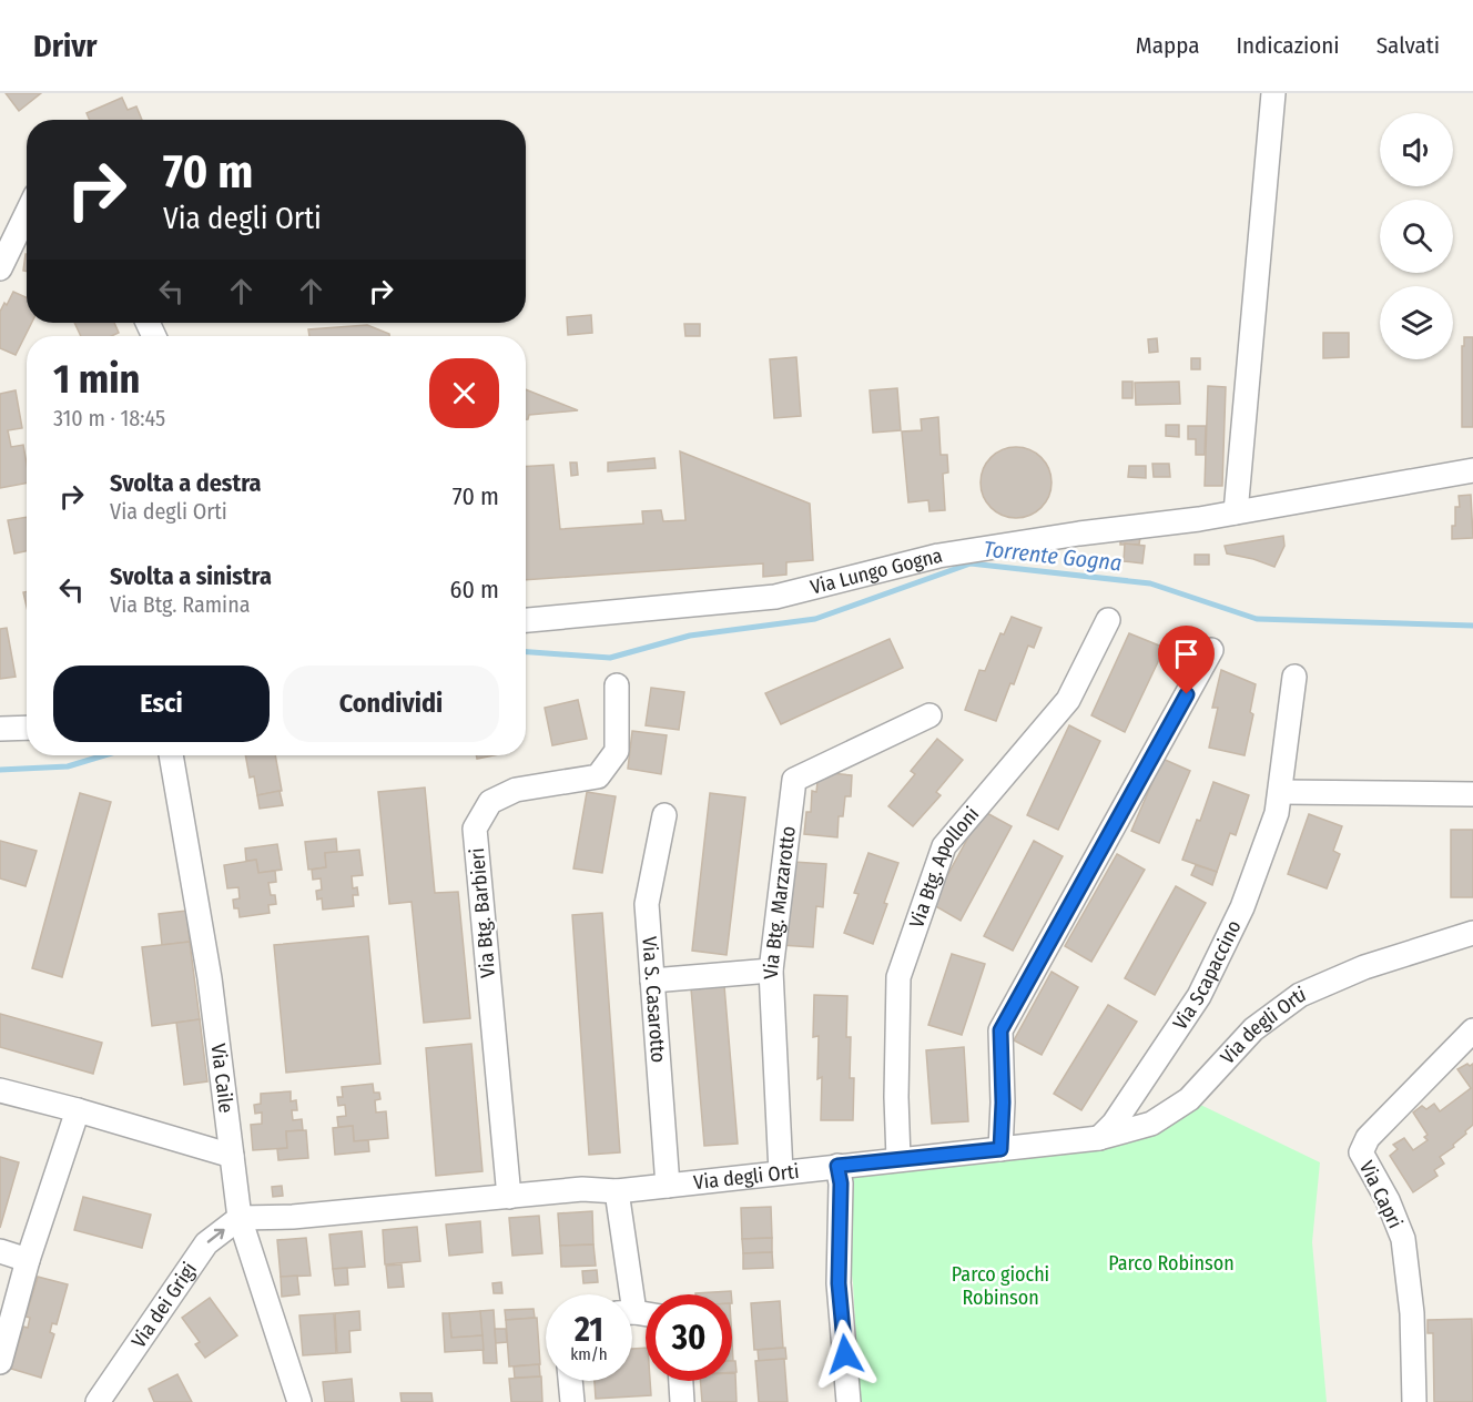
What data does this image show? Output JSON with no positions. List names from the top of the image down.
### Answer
{
  "streets": {
    "street": [
      "Via Lungo Gogna",
      "Via Btg. Apolloni",
      "Via Btg. Marzarotto",
      "Via Btg. Barbieri",
      "Via Scapaccino",
      "Via S. Casarotto",
      "Via degli Orti",
      "Via Caile",
      "Via Capri",
      "Via dei Grigi"
    ]
  },
  "crossings": [
    ["Via Btg. Apolloni", "Via degli Orti"],
    ["Via Btg. Marzarotto", "Via degli Orti"],
    ["Via Btg. Barbieri", "Via degli Orti"],
    ["Via Scapaccino", "Via degli Orti"],
    ["Via S. Casarotto", "Via degli Orti"],
    ["Via degli Orti", "Via Caile"],
    ["Via degli Orti", "Via dei Grigi"],
    ["Via Caile", "Via dei Grigi"]
  ],
  "water": ["Torrente Gogna"],
  "parks": ["Parco Robinson", "Parco giochi Robinson"],
  "page": {
    "header": "Drivr",
    "nav": ["Mappa", "Indicazioni", "Salvati"],
    "turn": ["70 m", "Via degli Orti"],
    "heading": ["1 min", "310 m · 18:45"],
    "list": [
      {
        "name": "Svolta a destra",
        "note": "Via degli Orti",
        "value": "70 m"
      },
      {
        "name": "Svolta a sinistra",
        "note": "Via Btg. Ramina",
        "value": "60 m"
      }
    ],
    "buttons": ["Esci", "Condividi"],
    "speed": "21 km/h",
    "limit": "30"
  }
}
